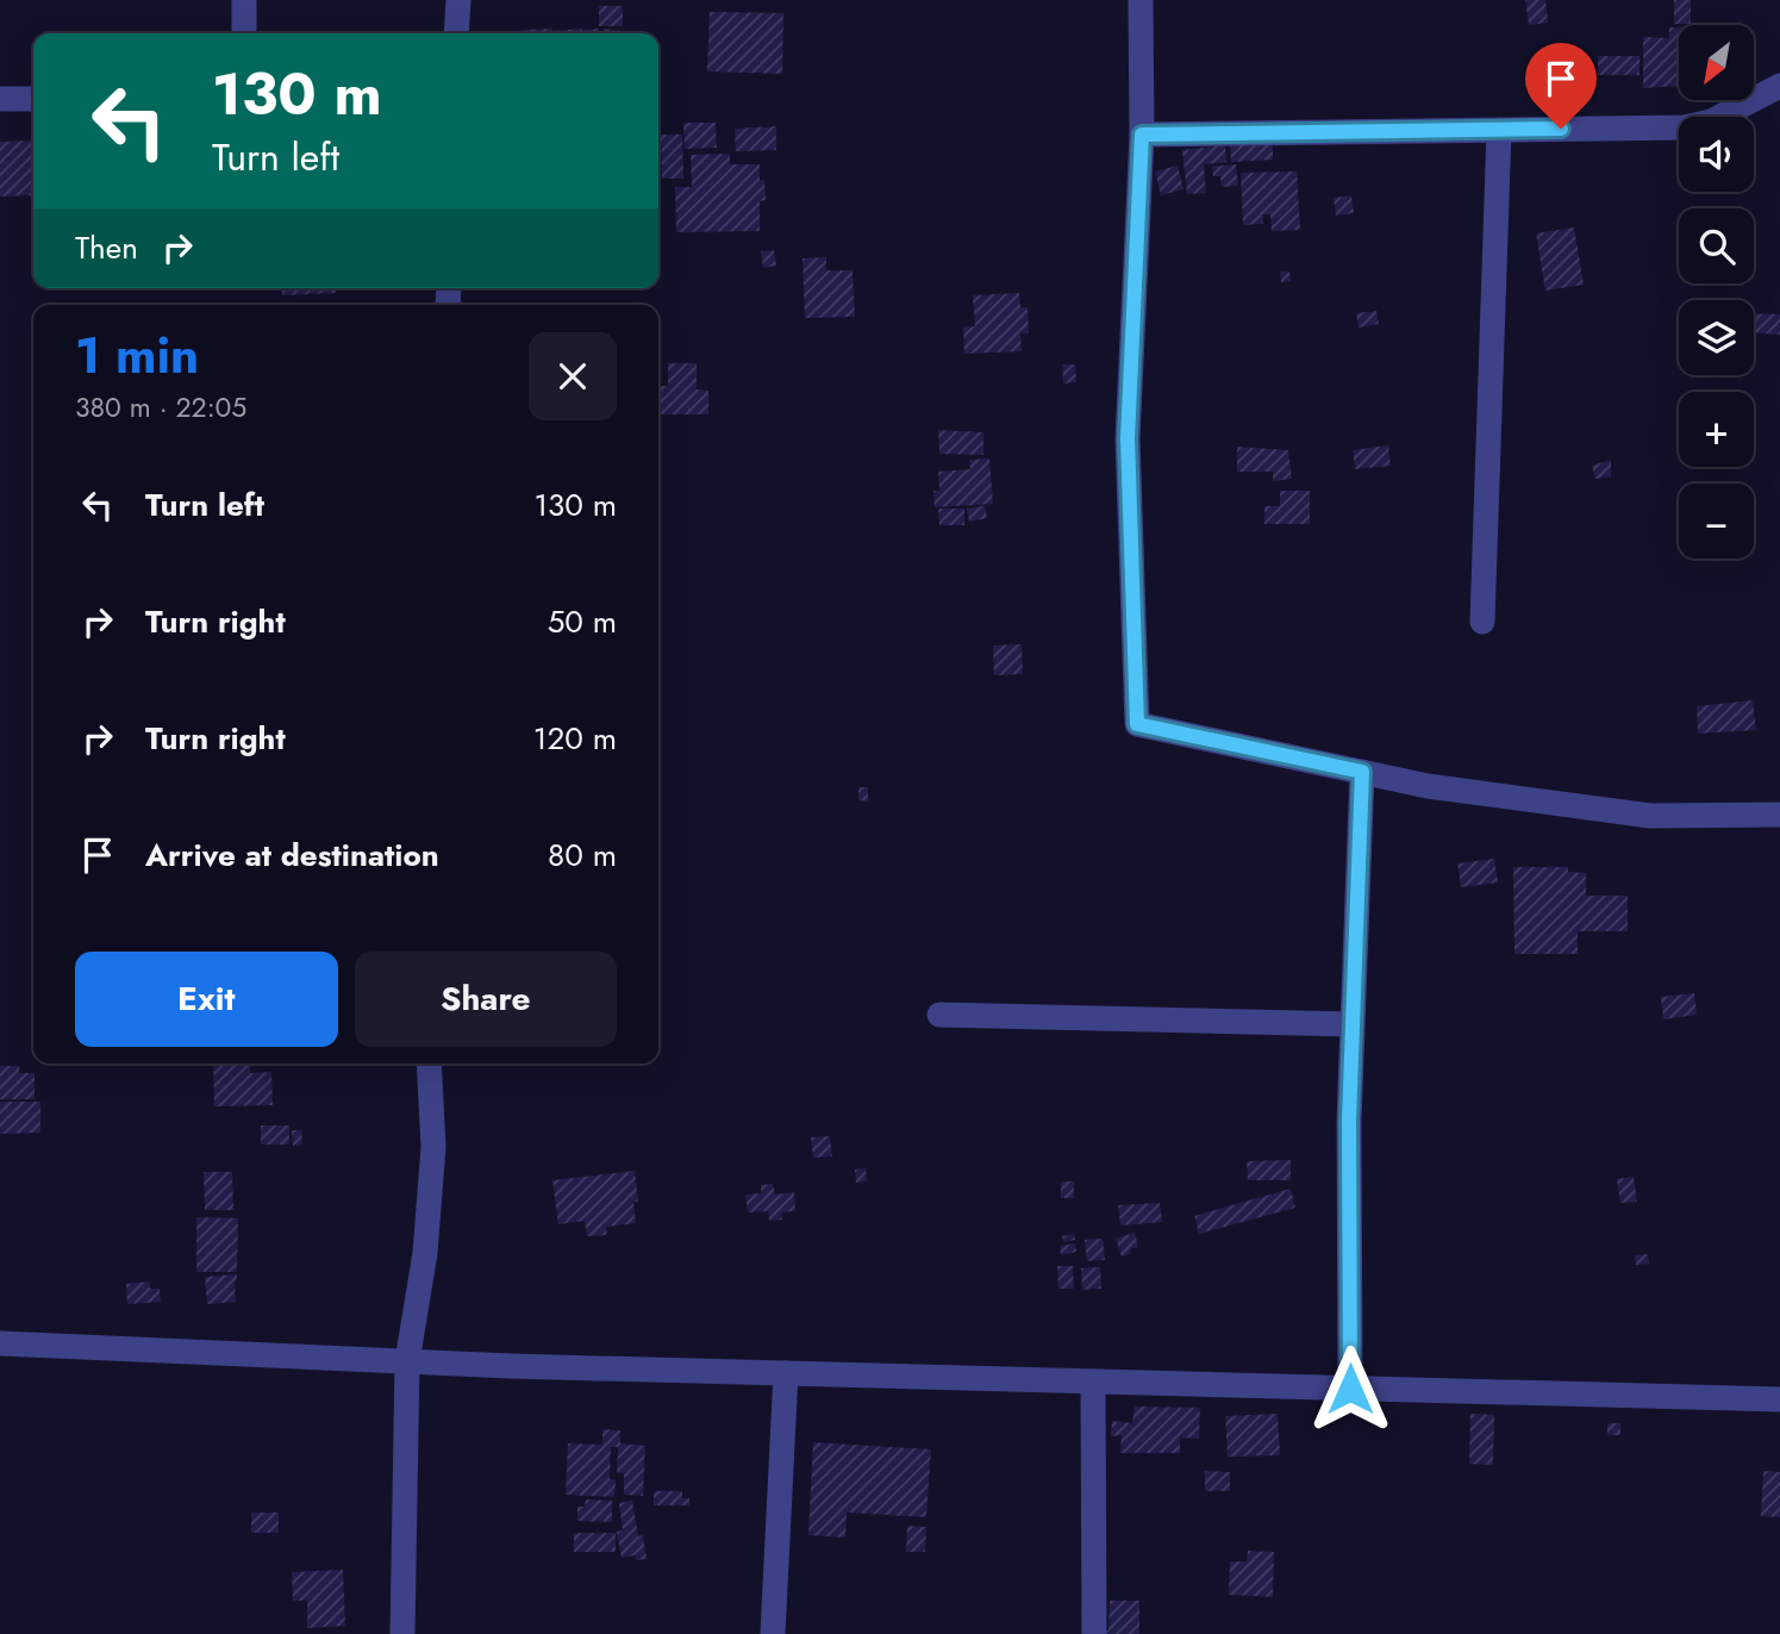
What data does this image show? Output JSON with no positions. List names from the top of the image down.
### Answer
{
  "north": "bottom left",
  "page": {
    "map_buttons": ["+", "−"],
    "turn": ["130 m", "Turn left"],
    "then": "Then",
    "heading": ["1 min", "380 m · 22:05"],
    "list": [
      {
        "name": "Turn left",
        "value": "130 m"
      },
      {
        "name": "Turn right",
        "value": "50 m"
      },
      {
        "name": "Turn right",
        "value": "120 m"
      },
      {
        "name": "Arrive at destination",
        "value": "80 m"
      }
    ],
    "buttons": ["Exit", "Share"]
  }
}
